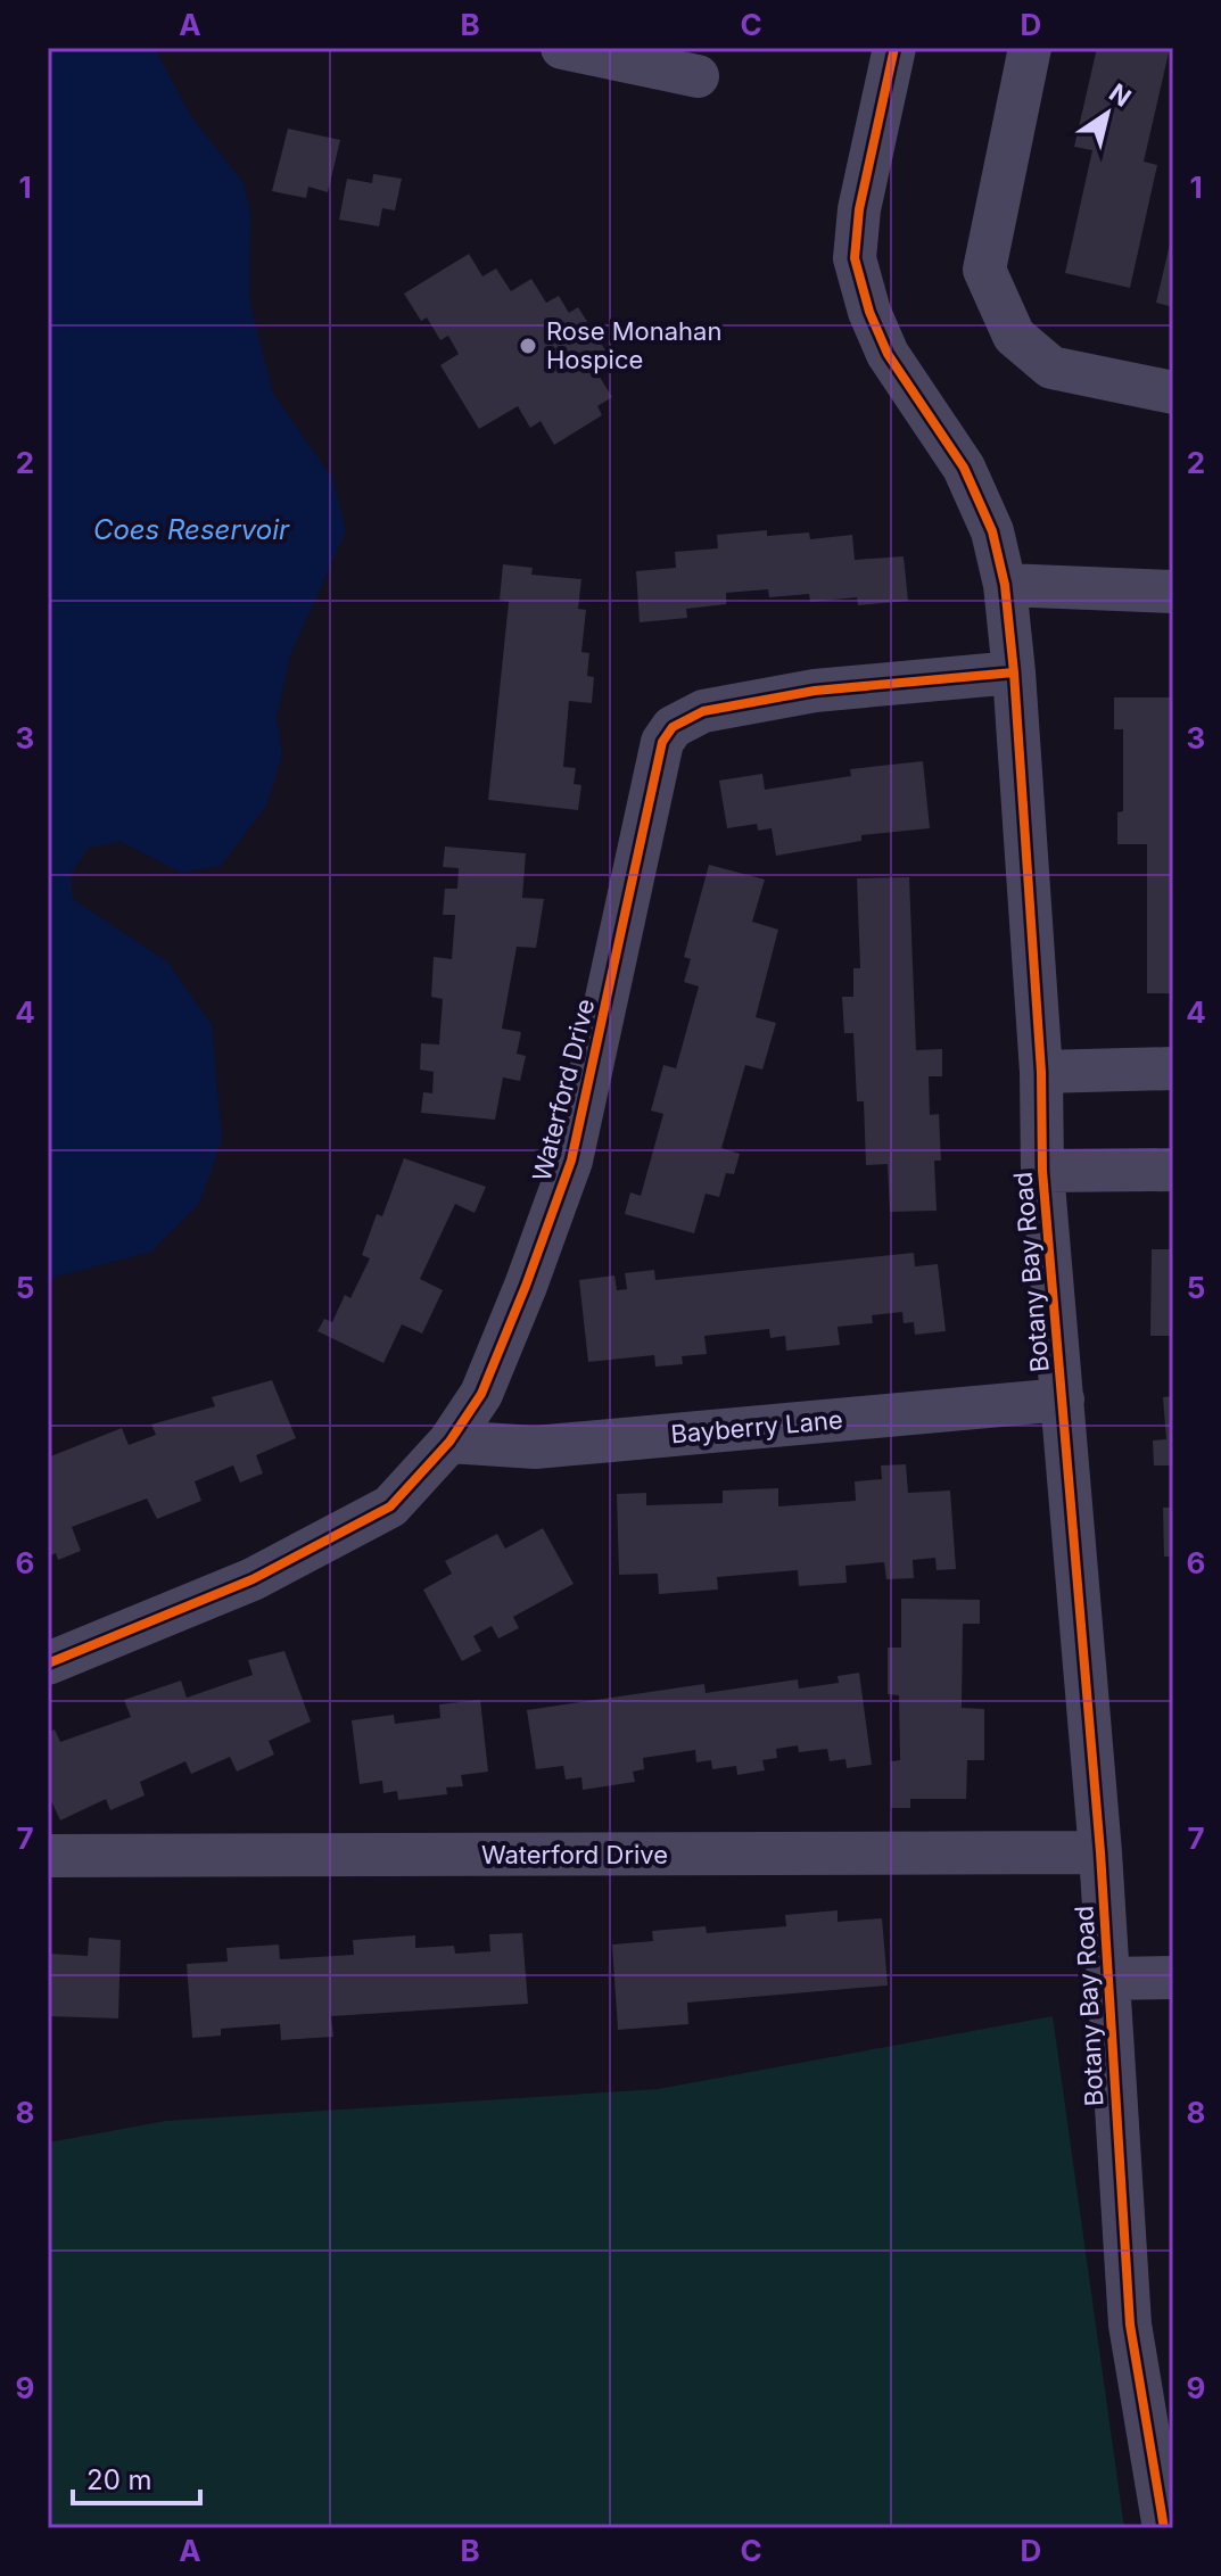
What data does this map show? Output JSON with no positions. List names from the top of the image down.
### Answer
{
  "streets": {
    "street": ["Waterford Drive", "Botany Bay Road", "Bayberry Lane"]
  },
  "crossings": [
    ["Waterford Drive", "Botany Bay Road"],
    ["Waterford Drive", "Bayberry Lane"],
    ["Botany Bay Road", "Bayberry Lane"]
  ],
  "water": ["Coes Reservoir"],
  "places": ["Rose Monahan Hospice"],
  "scale_bar": "20 m",
  "north": "top right",
  "grid": {
    "columns": [
      "A",
      "B",
      "C",
      "D"
    ],
    "rows": [
      "1",
      "2",
      "3",
      "4",
      "5",
      "6",
      "7",
      "8",
      "9"
    ]
  }
}
